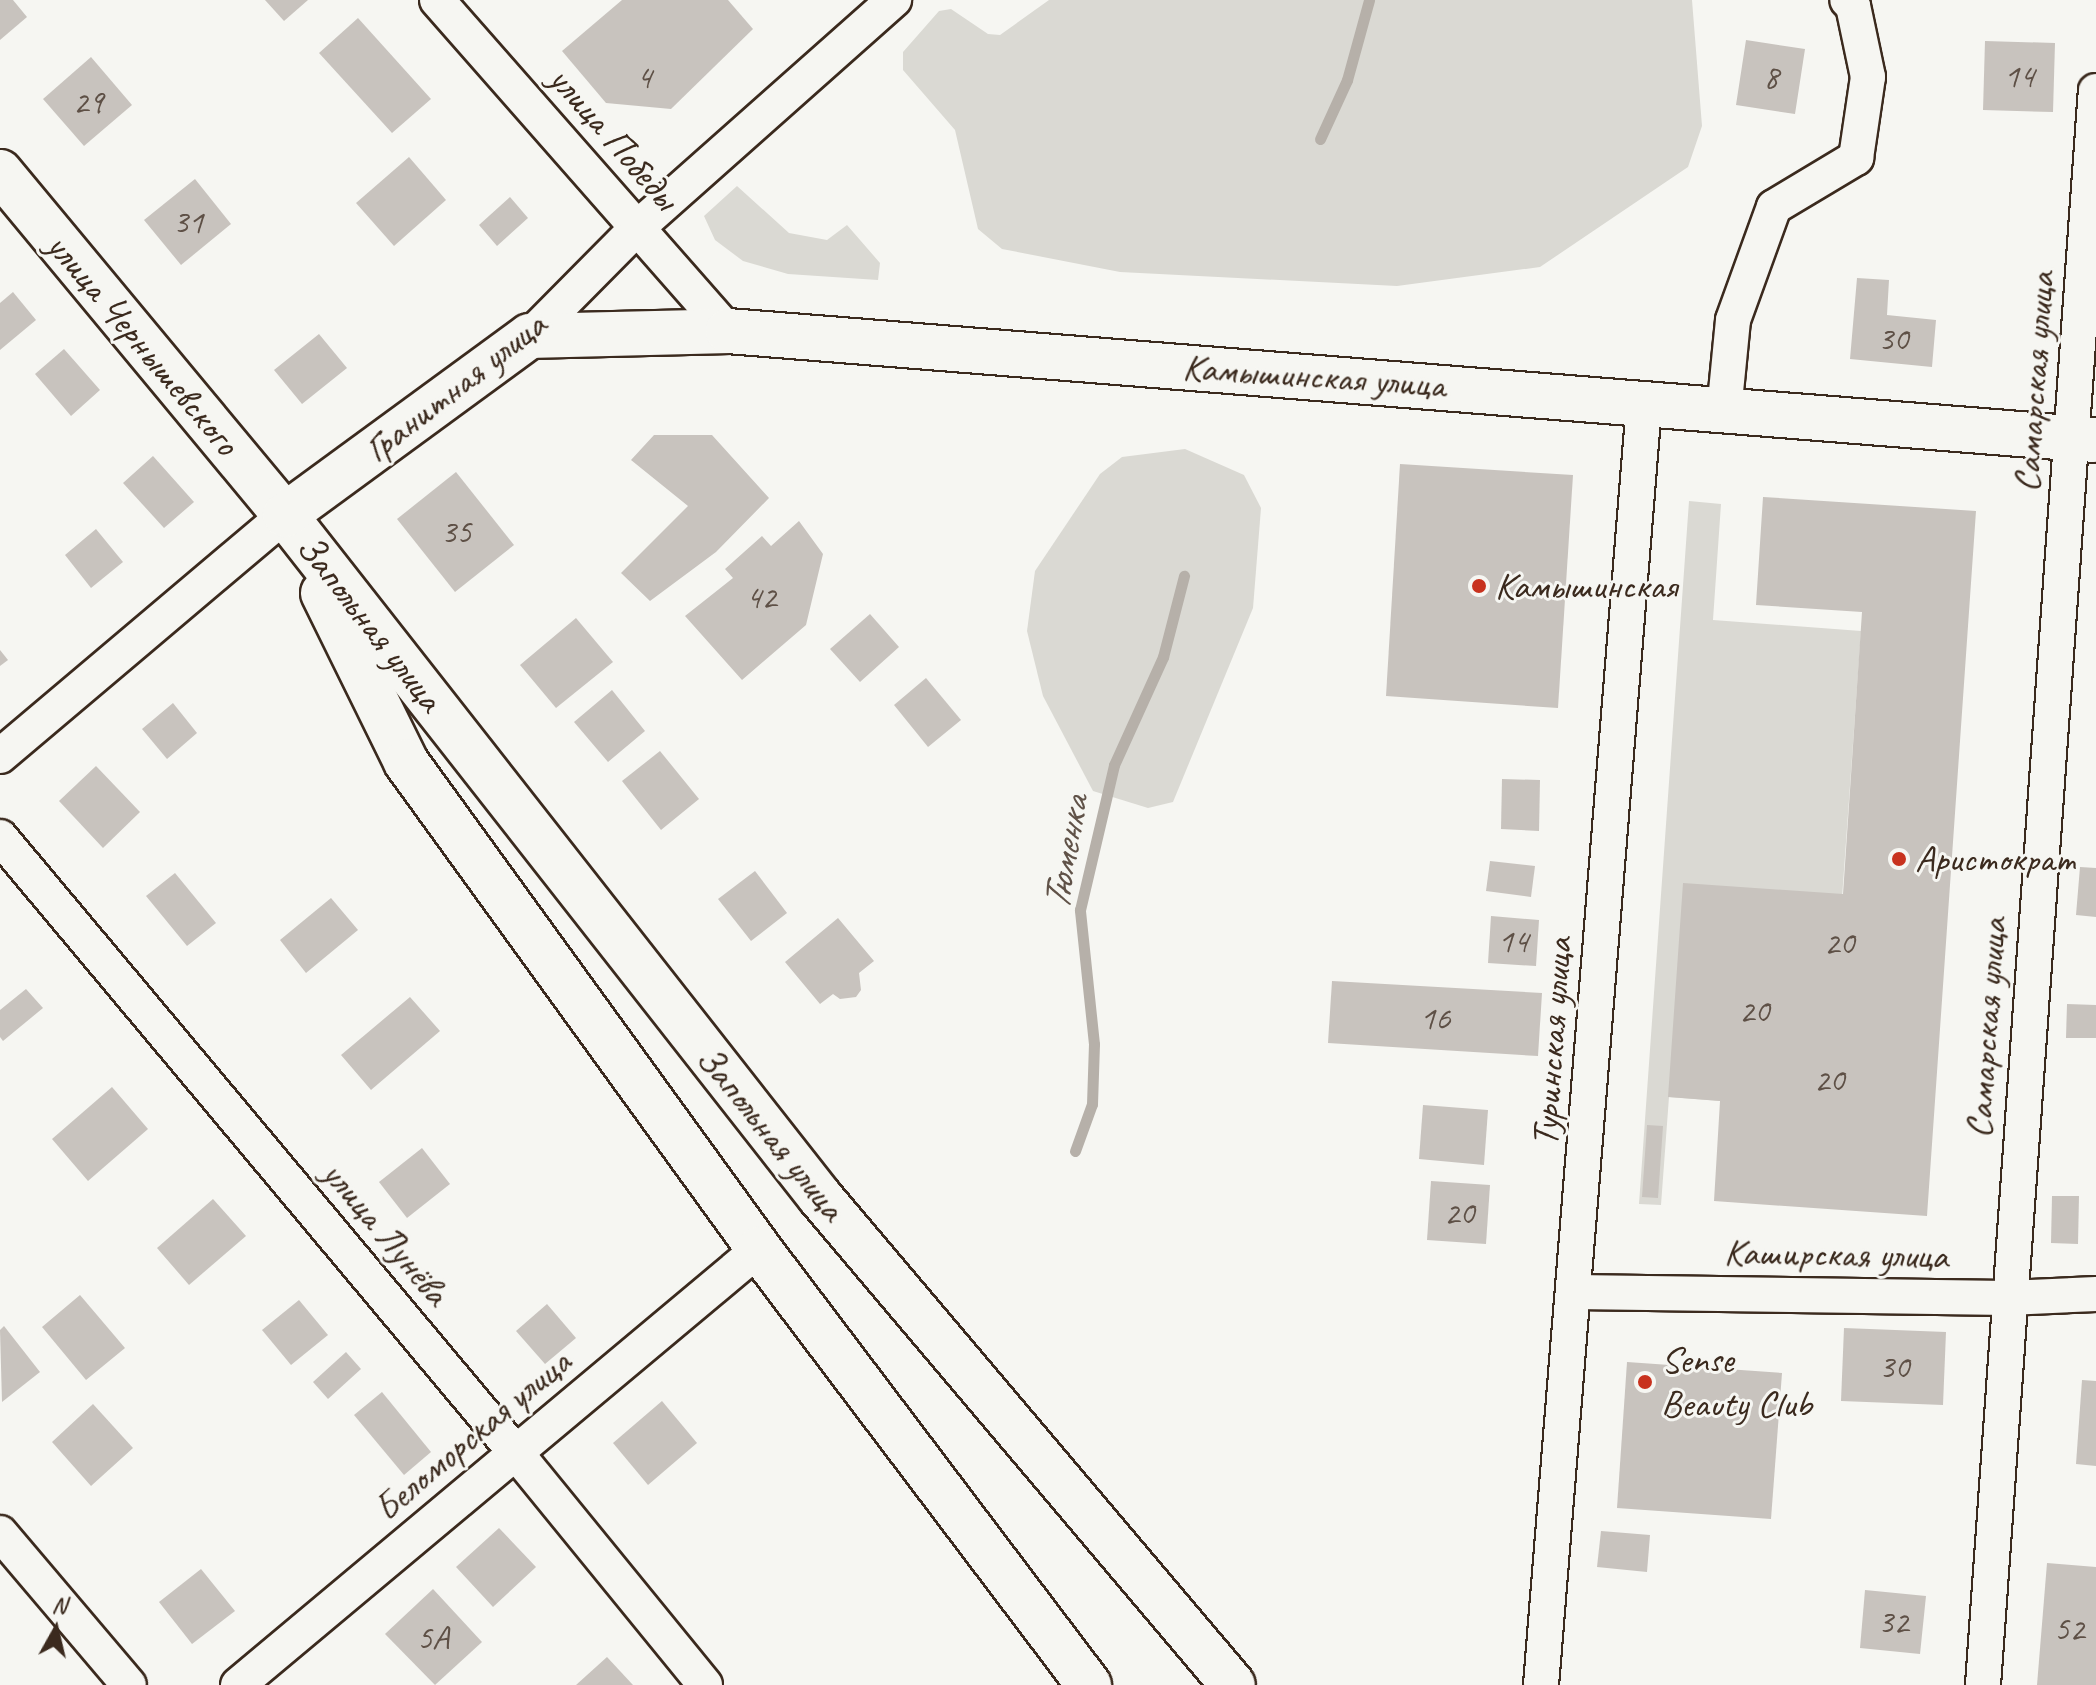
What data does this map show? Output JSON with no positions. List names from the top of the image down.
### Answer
{
  "streets": {
    "street": [
      "улица Победы",
      "улица Чернышевского",
      "Камышинская улица",
      "Самарская улица",
      "Гранитная улица",
      "Запольная улица",
      "Туринская улица",
      "улица Лунёва",
      "Каширская улица",
      "Беломорская улица"
    ]
  },
  "crossings": [
    ["улица Победы", "Камышинская улица"],
    ["улица Победы", "Гранитная улица"],
    ["улица Чернышевского", "Гранитная улица"],
    ["улица Чернышевского", "Запольная улица"],
    ["Камышинская улица", "Самарская улица"],
    ["Камышинская улица", "Гранитная улица"],
    ["Камышинская улица", "Туринская улица"],
    ["Самарская улица", "Каширская улица"],
    ["Гранитная улица", "Запольная улица"],
    ["Запольная улица", "Беломорская улица"],
    ["Туринская улица", "Каширская улица"],
    ["улица Лунёва", "Беломорская улица"]
  ],
  "water": ["Тюменка"],
  "places": ["Камышинская", "Аристократ", "Sense Beauty Club"],
  "house_numbers": [
    "14",
    "4",
    "8",
    "29",
    "31",
    "30",
    "35",
    "42",
    "14",
    "20",
    "20",
    "16",
    "20",
    "20",
    "30",
    "32",
    "52",
    "5А"
  ],
  "north": "top"
}
